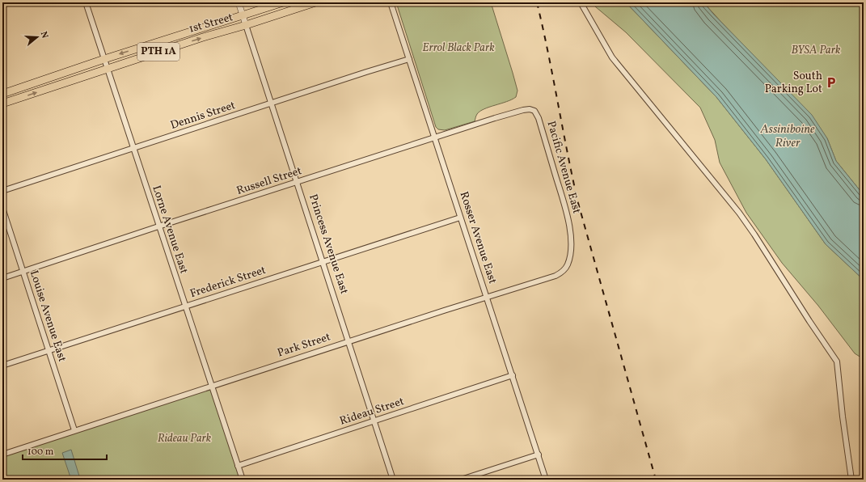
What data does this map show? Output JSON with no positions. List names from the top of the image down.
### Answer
{
  "streets": {
    "main road": ["1st Street", "PTH 1A"],
    "street": [
      "Dennis Street",
      "Pacific Avenue East",
      "Russell Street",
      "Lorne Avenue East",
      "Rosser Avenue East",
      "Princess Avenue East",
      "Frederick Street",
      "Louise Avenue East",
      "Park Street",
      "Rideau Street"
    ]
  },
  "crossings": [
    ["1st Street", "Lorne Avenue East"],
    ["1st Street", "Princess Avenue East"],
    ["Dennis Street", "Lorne Avenue East"],
    ["Dennis Street", "Rosser Avenue East"],
    ["Dennis Street", "Princess Avenue East"],
    ["Pacific Avenue East", "Russell Street"],
    ["Pacific Avenue East", "Park Street"],
    ["Russell Street", "Lorne Avenue East"],
    ["Russell Street", "Rosser Avenue East"],
    ["Russell Street", "Princess Avenue East"],
    ["Russell Street", "Louise Avenue East"],
    ["Lorne Avenue East", "Frederick Street"],
    ["Lorne Avenue East", "Park Street"],
    ["Lorne Avenue East", "Rideau Street"],
    ["Rosser Avenue East", "Frederick Street"],
    ["Rosser Avenue East", "Park Street"],
    ["Rosser Avenue East", "Rideau Street"],
    ["Princess Avenue East", "Frederick Street"],
    ["Princess Avenue East", "Park Street"],
    ["Princess Avenue East", "Rideau Street"],
    ["Frederick Street", "Louise Avenue East"],
    ["Louise Avenue East", "Park Street"]
  ],
  "water": ["Assiniboine River"],
  "parks": ["Errol Black Park", "BYSA Park", "Rideau Park"],
  "places": {
    "parking": ["South Parking Lot"]
  },
  "scale_bar": "100 m",
  "north": "right"
}
